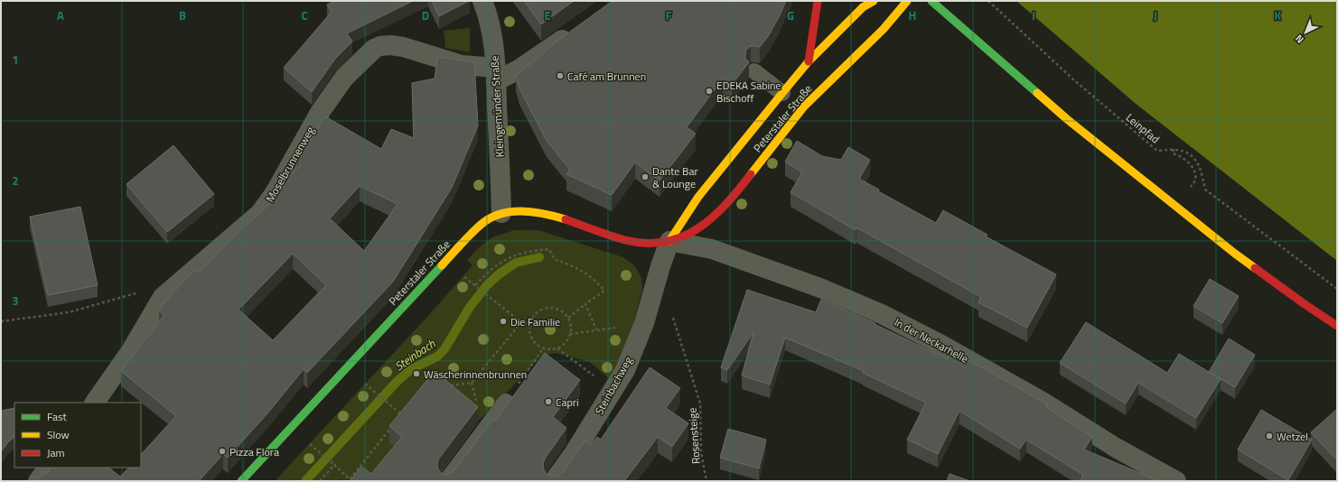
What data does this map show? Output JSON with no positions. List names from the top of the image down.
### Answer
{
  "streets": {
    "main road": ["Peterstaler Straße"],
    "street": [
      "Kleingemünder Straße",
      "Moselbrunnenweg",
      "In der Neckarhelle",
      "Steinbachweg"
    ],
    "path": ["Leinpfad", "Rosensteige"]
  },
  "crossings": [
    ["Kleingemünder Straße", "Peterstaler Straße"],
    ["Kleingemünder Straße", "Moselbrunnenweg"],
    ["Peterstaler Straße", "In der Neckarhelle"],
    ["Peterstaler Straße", "Steinbachweg"],
    ["In der Neckarhelle", "Steinbachweg"]
  ],
  "water": ["Steinbach"],
  "places": [
    "Café am Brunnen",
    "EDEKA Sabine Bischoff",
    "Dante Bar & Lounge",
    "Die Familie",
    "Wäscherinnenbrunnen",
    "Capri",
    "Wetzel",
    "Pizza Flora"
  ],
  "legend": ["Fast", "Slow", "Jam"],
  "north": "bottom left",
  "grid": {
    "columns": [
      "A",
      "B",
      "C",
      "D",
      "E",
      "F",
      "G",
      "H",
      "I",
      "J",
      "K"
    ],
    "rows": ["1", "2", "3"]
  }
}
